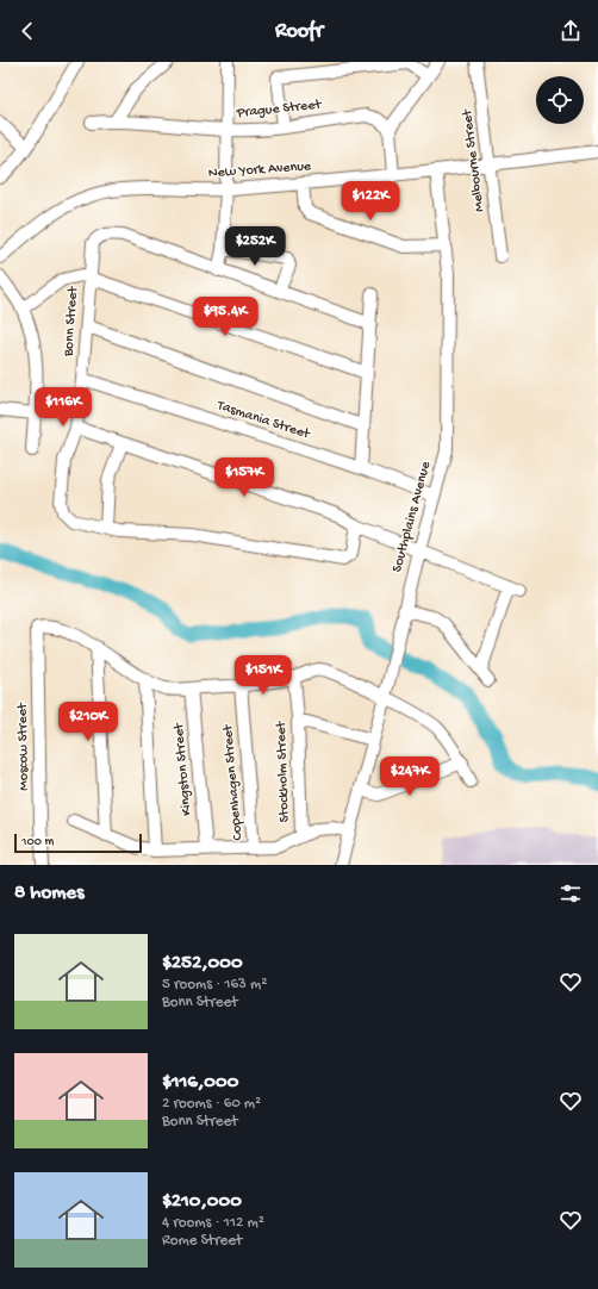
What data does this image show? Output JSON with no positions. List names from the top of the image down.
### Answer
{
  "streets": {
    "street": [
      "Prague Street",
      "Melbourne Street",
      "New York Avenue",
      "Bonn Street",
      "Tasmania Street",
      "Southplains Avenue",
      "Moscow Street",
      "Kingston Street",
      "Stockholm Street",
      "Copenhagen Street"
    ]
  },
  "crossings": [
    ["Melbourne Street", "New York Avenue"],
    ["New York Avenue", "Southplains Avenue"],
    ["Bonn Street", "Tasmania Street"],
    ["Tasmania Street", "Southplains Avenue"]
  ],
  "scale_bar": "100 m",
  "page": {
    "header": "Roofr",
    "price": [
      "$122K",
      "$252K",
      "$95.4K",
      "$116K",
      "$157K",
      "$151K",
      "$210K",
      "$247K"
    ],
    "scale": "100 m",
    "heading": "8 homes",
    "list": [
      {
        "name": "$252,000",
        "note": "5 rooms · 163 m² · Bonn Street"
      },
      {
        "name": "$116,000",
        "note": "2 rooms · 60 m² · Bonn Street"
      },
      {
        "name": "$210,000",
        "note": "4 rooms · 112 m² · Rome Street"
      }
    ]
  }
}
